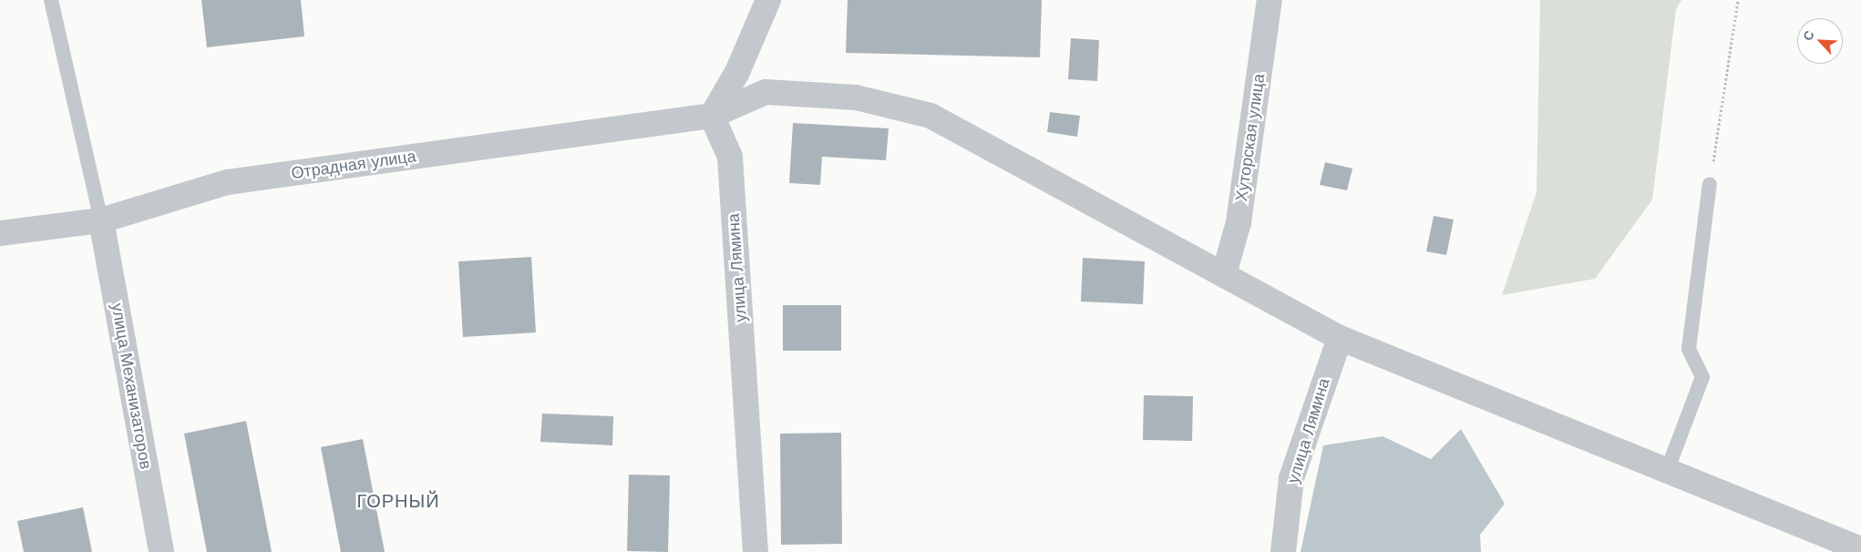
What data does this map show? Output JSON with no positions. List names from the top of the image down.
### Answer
{
  "streets": {
    "street": [
      "Хуторская улица",
      "Отрадная улица",
      "улица Лямина",
      "улица Механизаторов"
    ]
  },
  "crossings": [
    ["Хуторская улица", "Отрадная улица"],
    ["Отрадная улица", "улица Лямина"],
    ["Отрадная улица", "улица Механизаторов"]
  ],
  "districts": ["ГОРНЫЙ"],
  "north": "top left"
}
